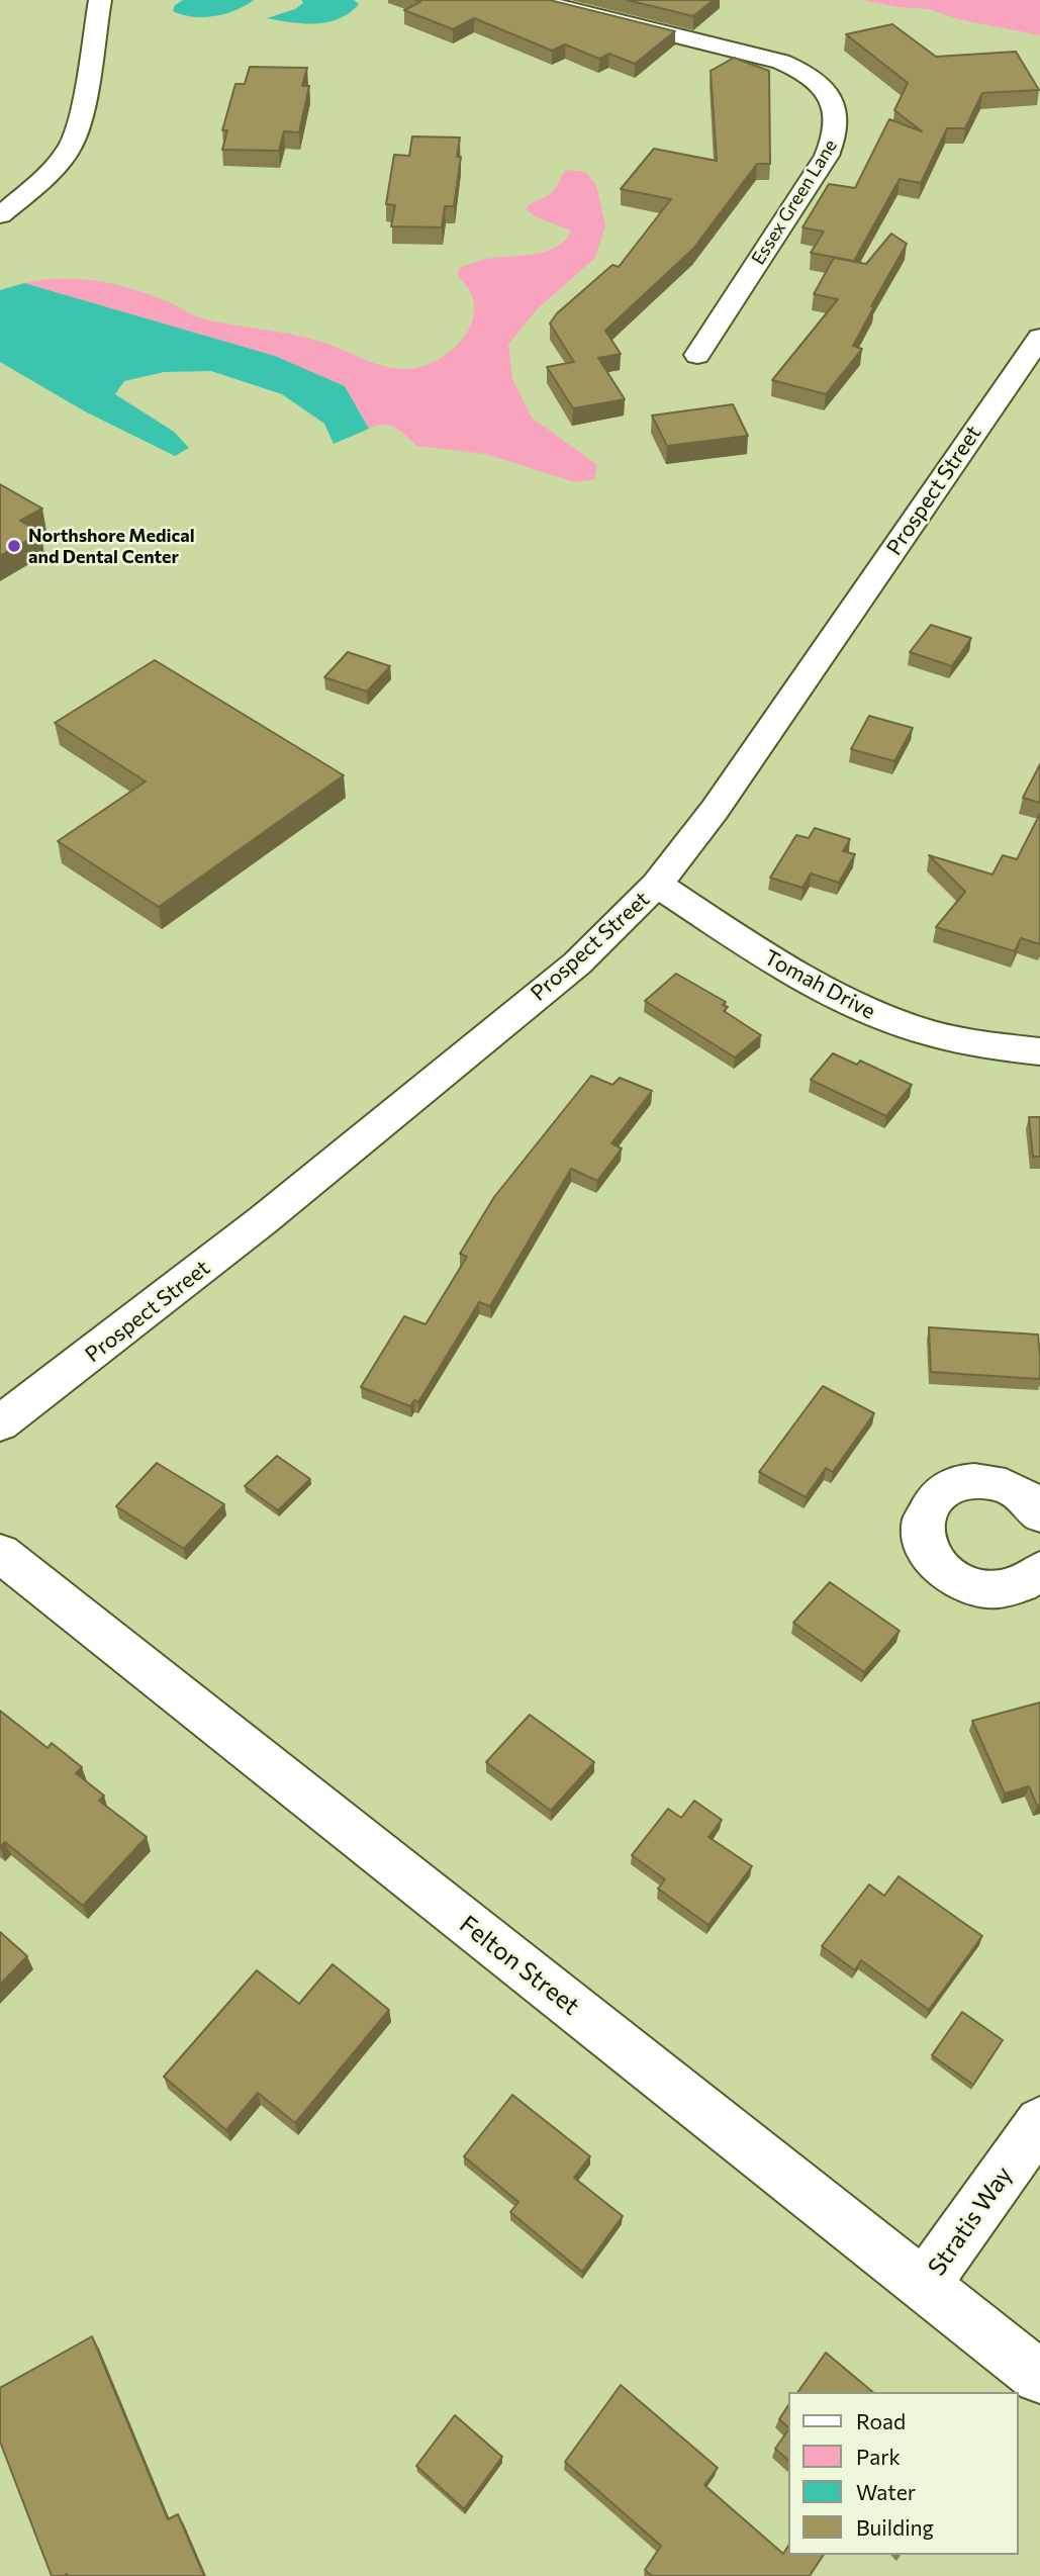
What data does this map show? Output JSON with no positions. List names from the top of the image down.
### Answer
{
  "streets": {
    "street": [
      "Essex Green Lane",
      "Prospect Street",
      "Tomah Drive",
      "Felton Street",
      "Stratis Way"
    ]
  },
  "crossings": [
    ["Prospect Street", "Tomah Drive"],
    ["Felton Street", "Stratis Way"]
  ],
  "places": ["Northshore Medical and Dental Center"],
  "legend": [
    "Road",
    "Park",
    "Water",
    "Building"
  ]
}
